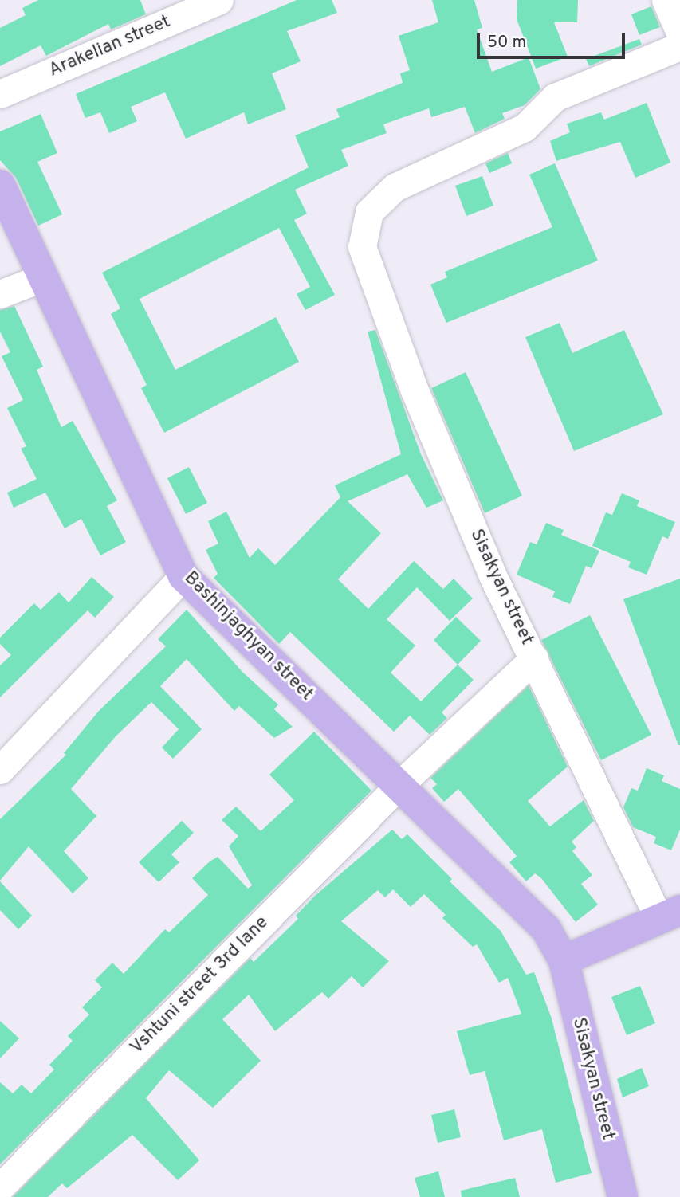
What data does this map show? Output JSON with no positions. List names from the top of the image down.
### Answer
{
  "streets": {
    "main road": ["Sisakyan street", "Bashinjaghyan street"],
    "street": ["Arakelian street", "Vshtuni street 3rd lane"]
  },
  "crossings": [
    ["Sisakyan street", "Bashinjaghyan street"],
    ["Sisakyan street", "Vshtuni street 3rd lane"],
    ["Bashinjaghyan street", "Vshtuni street 3rd lane"]
  ],
  "scale_bar": "50 m"
}
